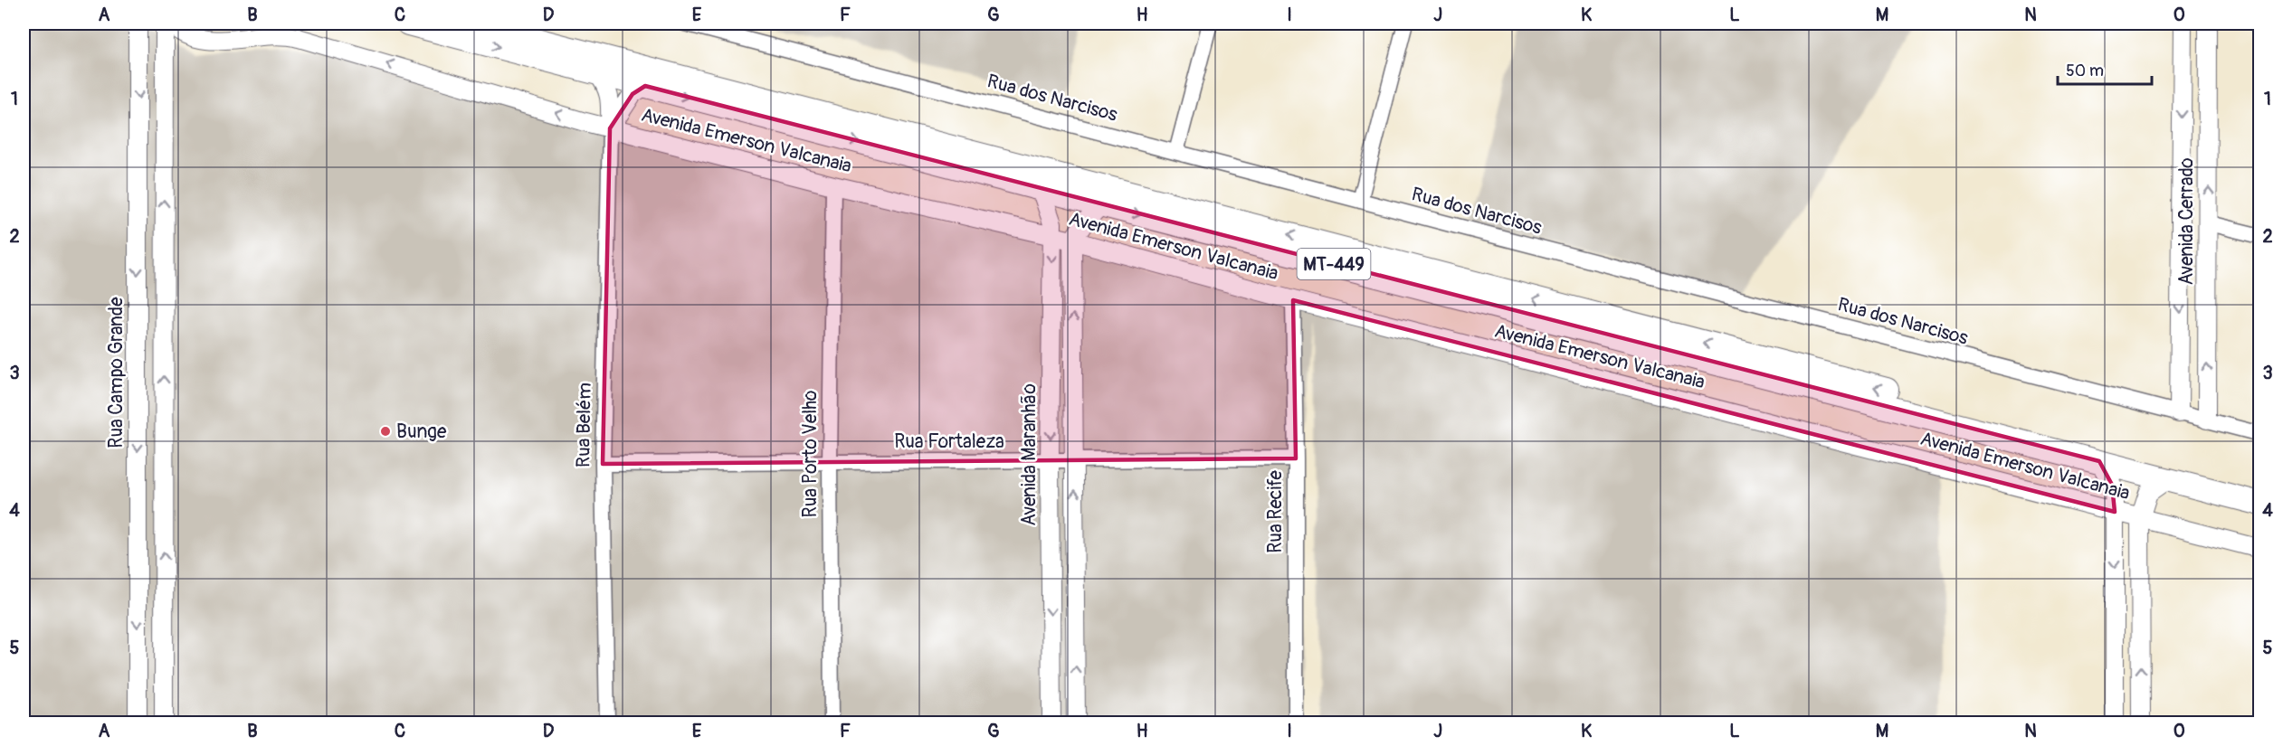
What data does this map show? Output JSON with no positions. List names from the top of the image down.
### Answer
{
  "streets": {
    "main road": ["MT-449"],
    "street": [
      "Rua dos Narcisos",
      "Avenida Emerson Valcanaia",
      "Avenida Cerrado",
      "Rua Campo Grande",
      "Rua Belém",
      "Rua Fortaleza",
      "Rua Porto Velho",
      "Avenida Maranhão",
      "Rua Recife"
    ]
  },
  "crossings": [
    ["Rua dos Narcisos", "Avenida Cerrado"],
    ["Avenida Emerson Valcanaia", "Rua Belém"],
    ["Avenida Emerson Valcanaia", "Rua Porto Velho"],
    ["Avenida Emerson Valcanaia", "Avenida Maranhão"],
    ["Avenida Emerson Valcanaia", "Rua Recife"],
    ["MT-449", "Avenida Maranhão"],
    ["Rua Belém", "Rua Fortaleza"],
    ["Rua Fortaleza", "Rua Porto Velho"],
    ["Rua Fortaleza", "Avenida Maranhão"],
    ["Rua Fortaleza", "Rua Recife"]
  ],
  "places": ["Bunge"],
  "scale_bar": "50 m",
  "grid": {
    "columns": [
      "A",
      "B",
      "C",
      "D",
      "E",
      "F",
      "G",
      "H",
      "I",
      "J",
      "K",
      "L",
      "M",
      "N",
      "O"
    ],
    "rows": [
      "1",
      "2",
      "3",
      "4",
      "5"
    ]
  }
}
